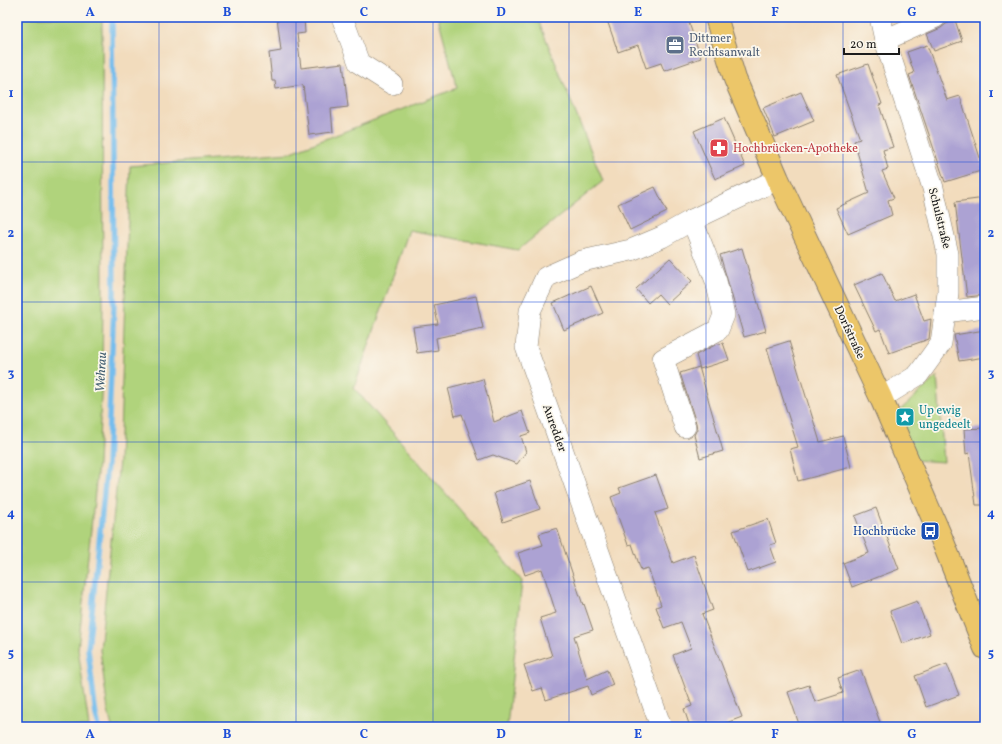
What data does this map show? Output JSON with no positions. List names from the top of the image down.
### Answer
{
  "streets": {
    "main road": ["Dorfstraße"],
    "street": ["Schulstraße", "Auredder"]
  },
  "crossings": [
    ["Schulstraße", "Dorfstraße"],
    ["Dorfstraße", "Auredder"]
  ],
  "water": ["Wehrau"],
  "places": {
    "office": ["Dittmer Rechtsanwalt"],
    "pharmacy": ["Hochbrücken-Apotheke"],
    "place": ["Up ewig ungedeelt"],
    "bus stop": ["Hochbrücke"]
  },
  "scale_bar": "20 m",
  "grid": {
    "columns": [
      "A",
      "B",
      "C",
      "D",
      "E",
      "F",
      "G"
    ],
    "rows": [
      "1",
      "2",
      "3",
      "4",
      "5"
    ]
  }
}
